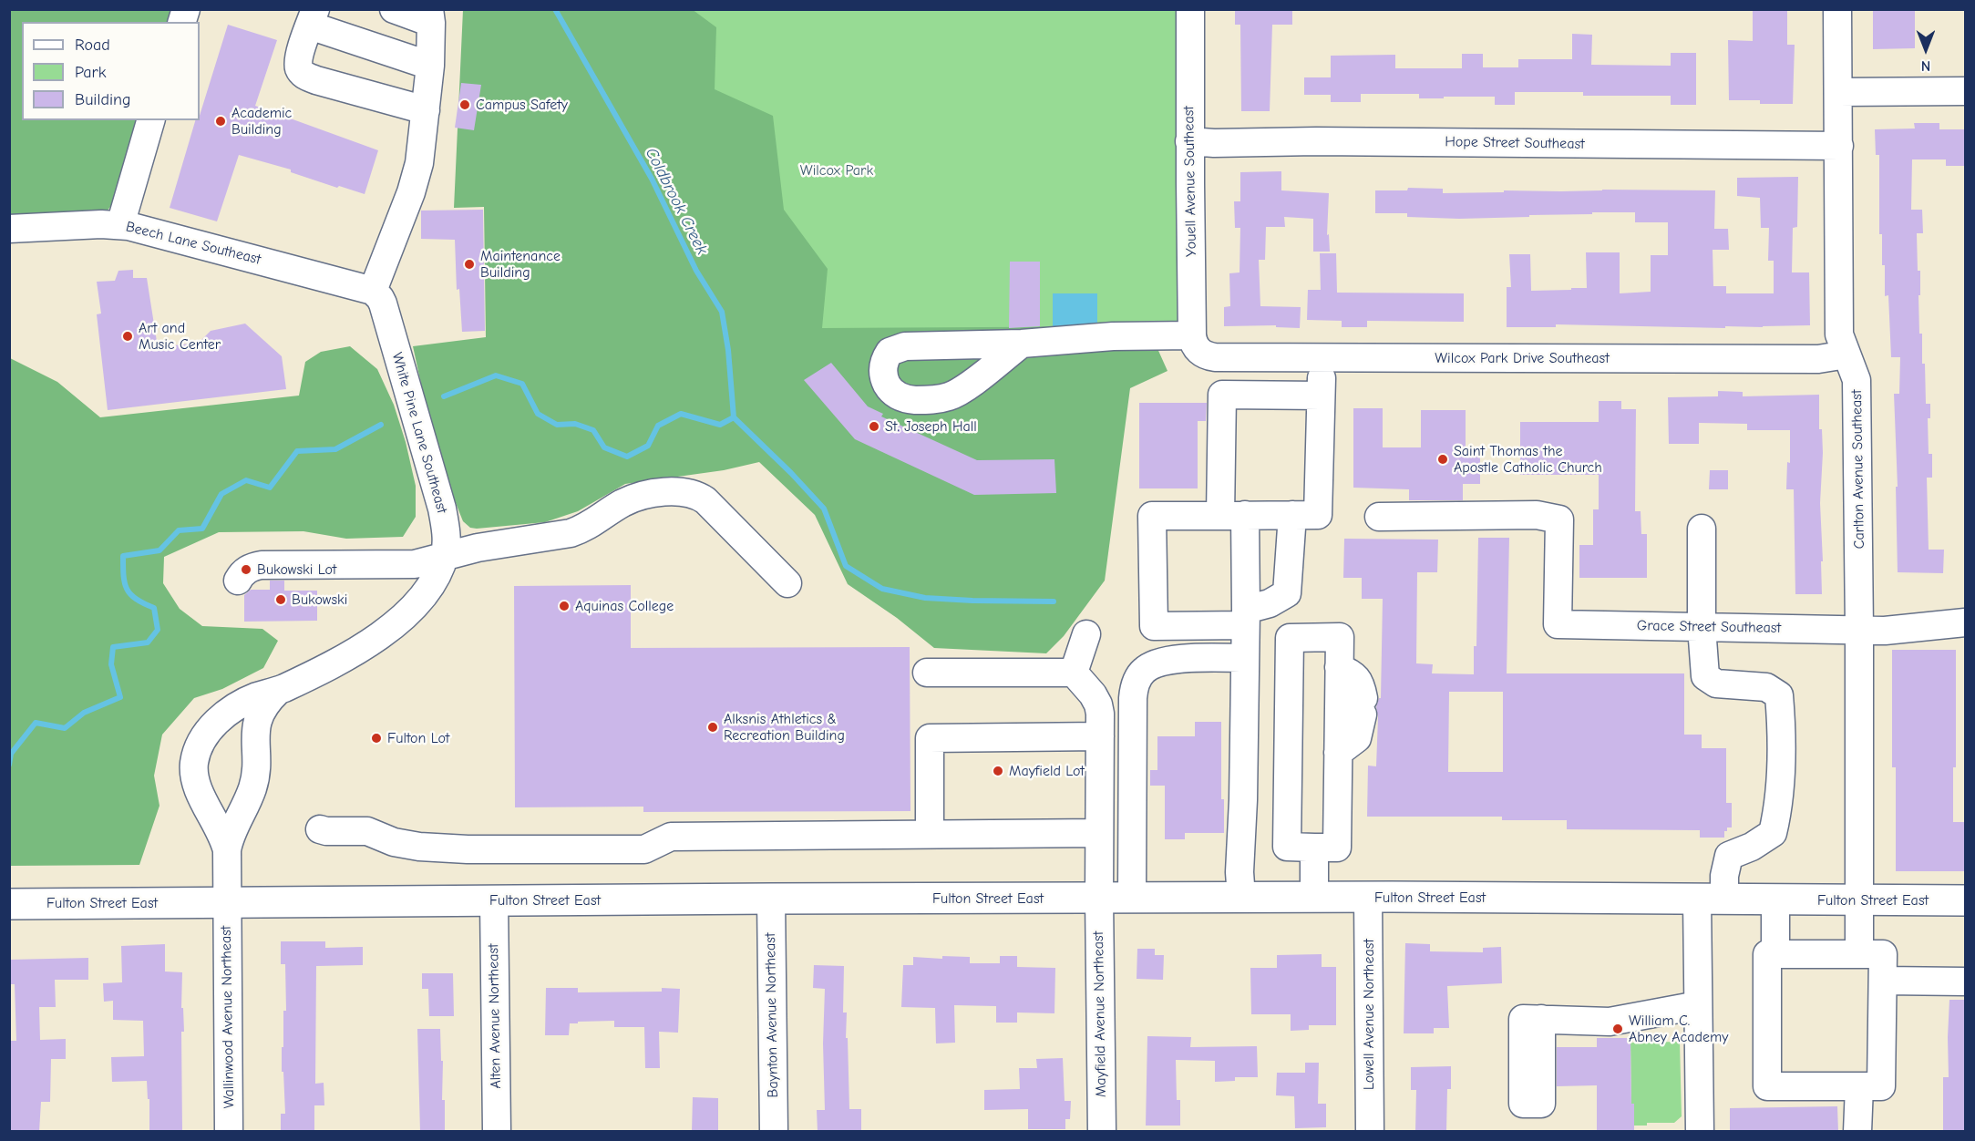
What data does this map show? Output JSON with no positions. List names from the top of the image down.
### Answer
{
  "streets": {
    "main road": ["Fulton Street East"],
    "street": [
      "Hope Street Southeast",
      "Youell Avenue Southeast",
      "Beech Lane Southeast",
      "Wilcox Park Drive Southeast",
      "White Pine Lane Southeast",
      "Carlton Avenue Southeast",
      "Grace Street Southeast",
      "Mayfield Avenue Northeast",
      "Lowell Avenue Northeast",
      "Baynton Avenue Northeast",
      "Alten Avenue Northeast",
      "Wallinwood Avenue Northeast"
    ]
  },
  "crossings": [
    ["Hope Street Southeast", "Youell Avenue Southeast"],
    ["Hope Street Southeast", "Carlton Avenue Southeast"],
    ["Youell Avenue Southeast", "Wilcox Park Drive Southeast"],
    ["Beech Lane Southeast", "White Pine Lane Southeast"],
    ["Wilcox Park Drive Southeast", "Carlton Avenue Southeast"],
    ["White Pine Lane Southeast", "Fulton Street East"],
    ["White Pine Lane Southeast", "Wallinwood Avenue Northeast"],
    ["Carlton Avenue Southeast", "Grace Street Southeast"],
    ["Carlton Avenue Southeast", "Fulton Street East"],
    ["Fulton Street East", "Mayfield Avenue Northeast"],
    ["Fulton Street East", "Lowell Avenue Northeast"],
    ["Fulton Street East", "Baynton Avenue Northeast"],
    ["Fulton Street East", "Alten Avenue Northeast"],
    ["Fulton Street East", "Wallinwood Avenue Northeast"]
  ],
  "water": ["Coldbrook Creek"],
  "parks": ["Wilcox Park"],
  "places": [
    "Campus Safety",
    "Academic Building",
    "Maintenance Building",
    "Art and Music Center",
    "St. Joseph Hall",
    "Saint Thomas the Apostle Catholic Church",
    "Bukowski Lot",
    "Bukowski",
    "Aquinas College",
    "Alksnis Athletics & Recreation Building",
    "Fulton Lot",
    "Mayfield Lot",
    "William C. Abney Academy"
  ],
  "legend": ["Road", "Park", "Building"],
  "north": "bottom"
}
